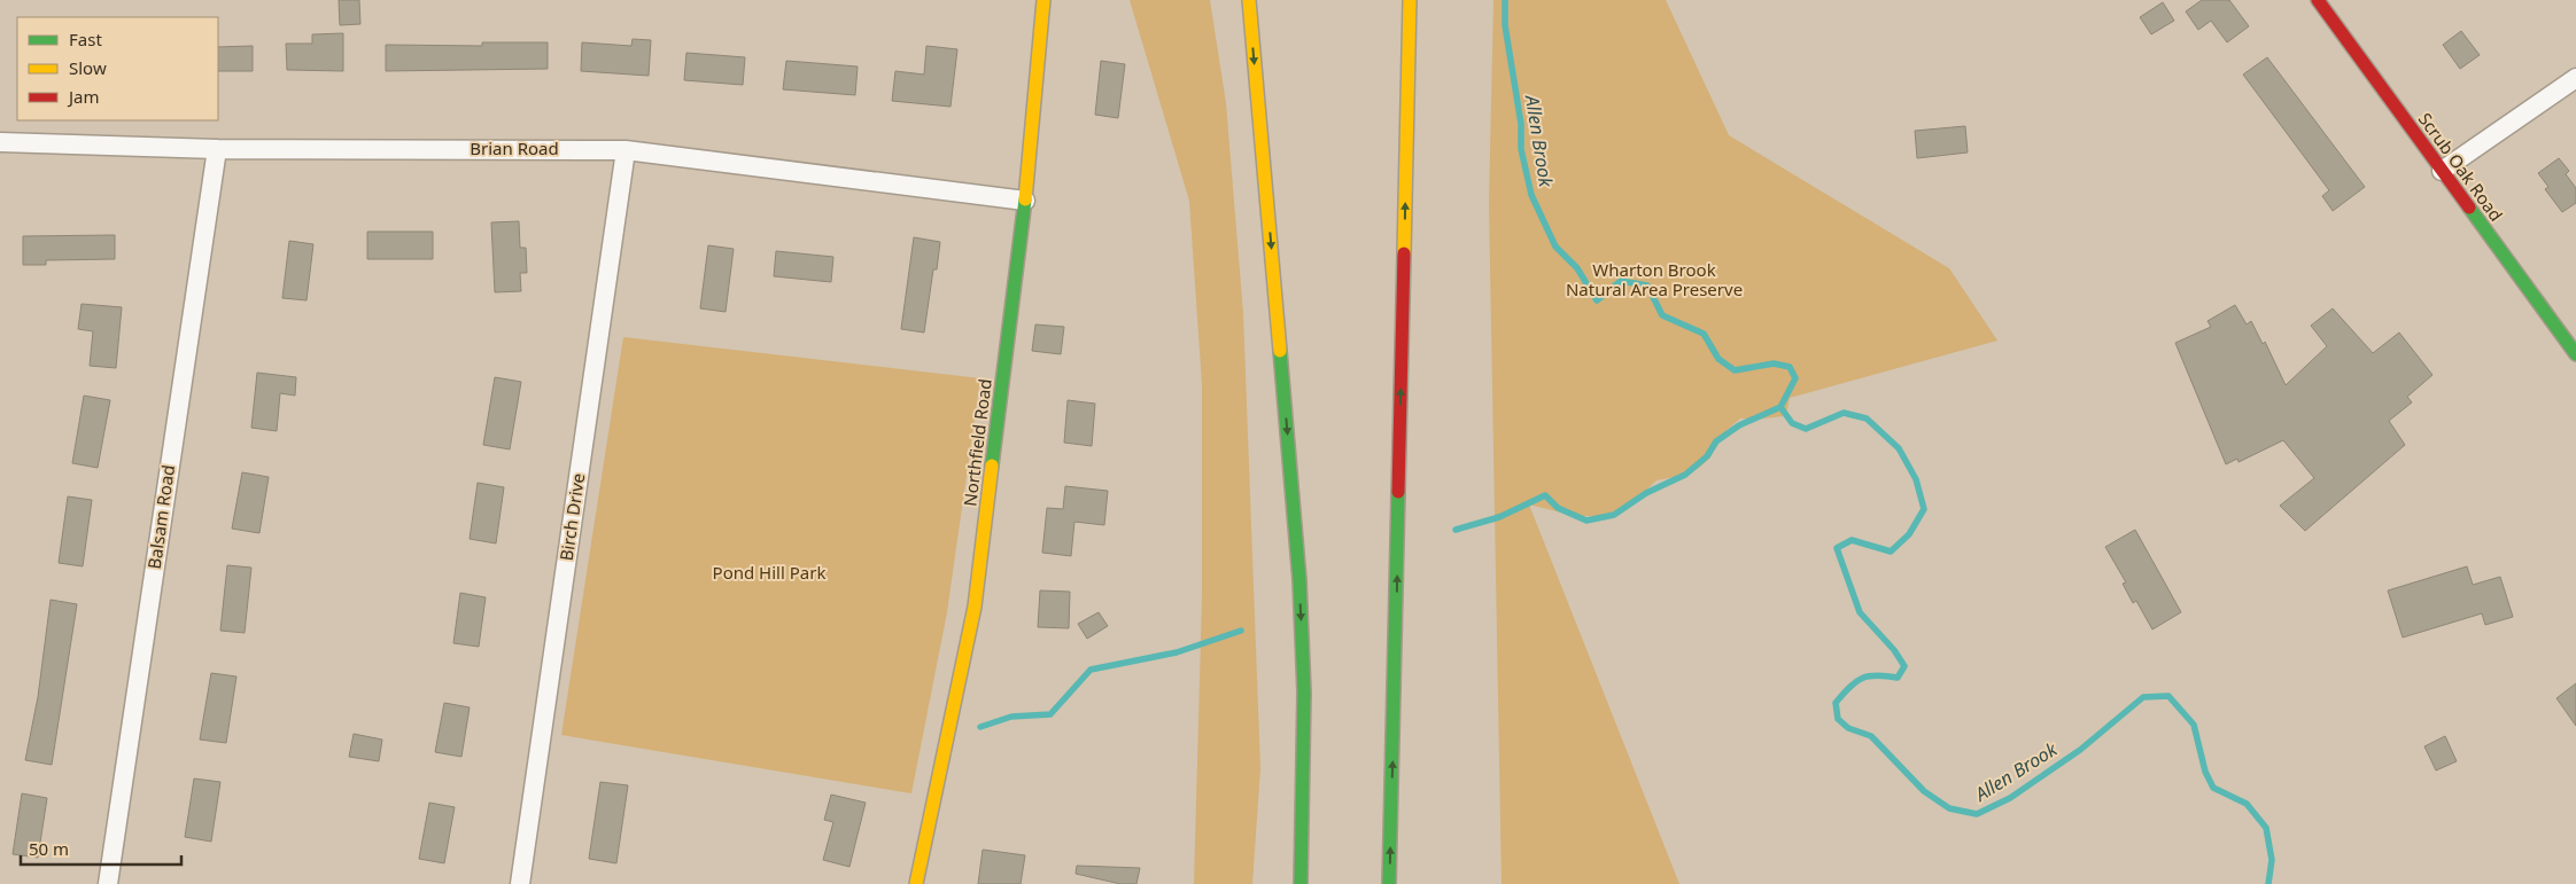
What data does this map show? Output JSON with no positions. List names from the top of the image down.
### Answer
{
  "streets": {
    "main road": ["Scrub Oak Road", "Northfield Road"],
    "street": ["Brian Road", "Balsam Road", "Birch Drive"]
  },
  "crossings": [
    ["Brian Road", "Northfield Road"],
    ["Brian Road", "Balsam Road"],
    ["Brian Road", "Birch Drive"]
  ],
  "water": ["Allen Brook"],
  "parks": ["Wharton Brook Natural Area Preserve", "Pond Hill Park"],
  "legend": ["Fast", "Slow", "Jam"],
  "scale_bar": "50 m"
}
